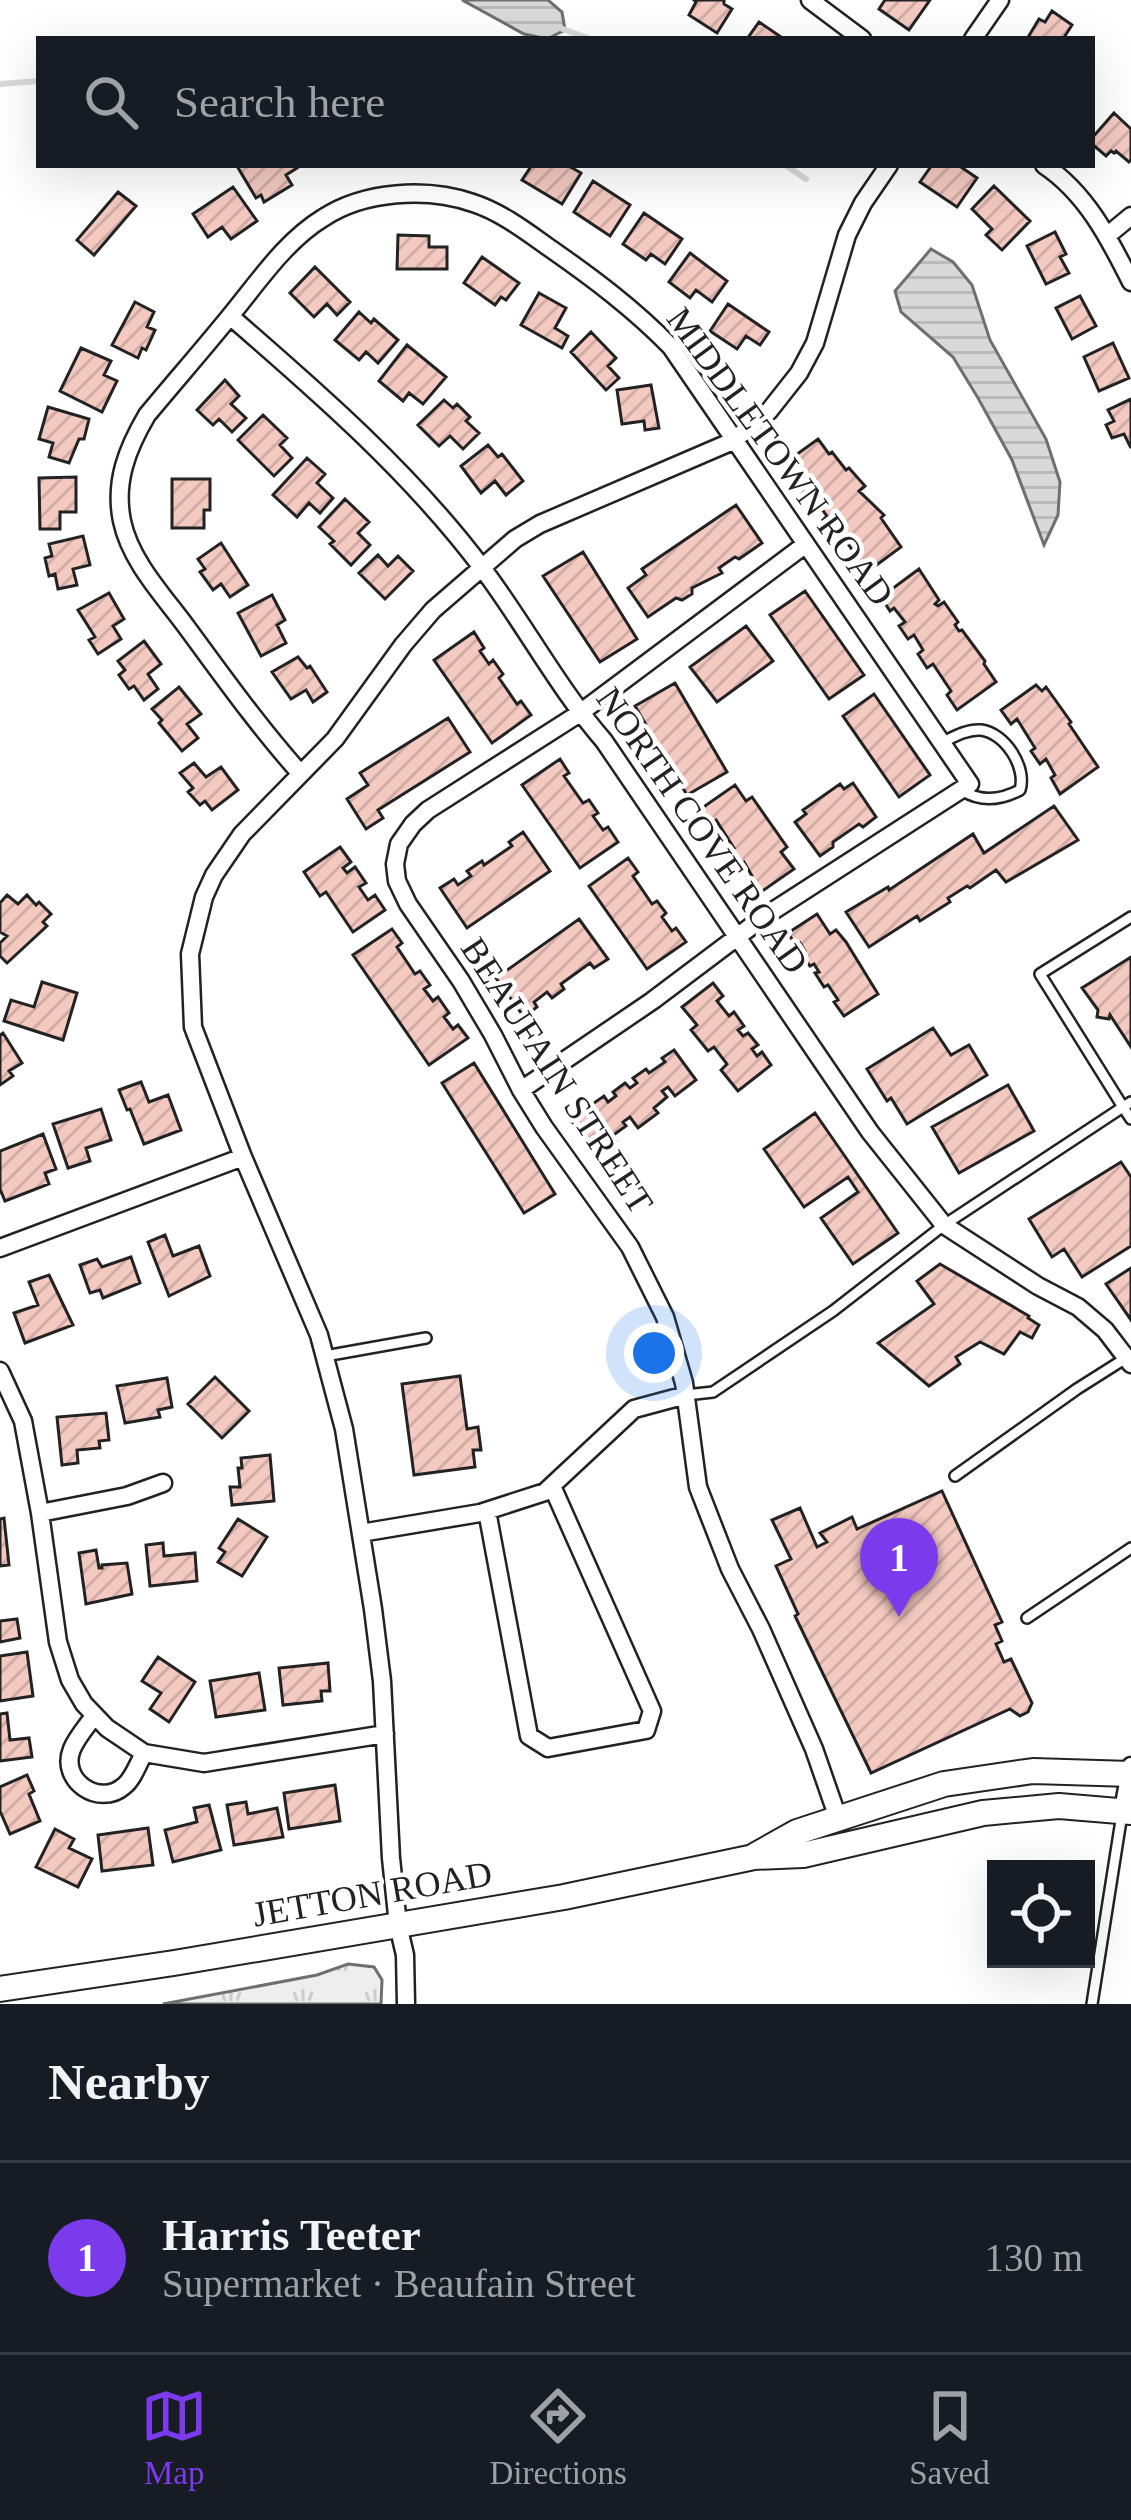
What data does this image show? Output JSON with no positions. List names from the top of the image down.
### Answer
{
  "streets": {
    "street": [
      "MIDDLETOWN ROAD",
      "NORTH COVE ROAD",
      "BEAUFAIN STREET",
      "JETTON ROAD"
    ]
  },
  "crossings": [
    ["MIDDLETOWN ROAD", "NORTH COVE ROAD"],
    ["MIDDLETOWN ROAD", "BEAUFAIN STREET"],
    ["NORTH COVE ROAD", "BEAUFAIN STREET"],
    ["BEAUFAIN STREET", "JETTON ROAD"]
  ],
  "page": {
    "search": "Search here",
    "pins": "1",
    "heading": "Nearby",
    "list": [
      {
        "mark": "1",
        "name": "Harris Teeter",
        "note": "Supermarket · Beaufain Street",
        "value": "130 m"
      }
    ],
    "nav": ["Map", "Directions", "Saved"]
  }
}
